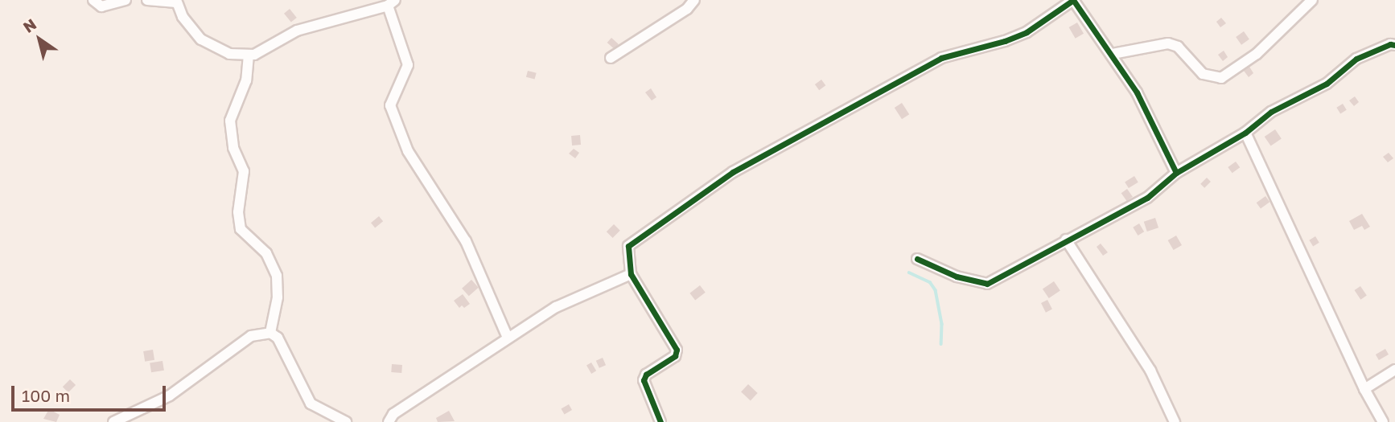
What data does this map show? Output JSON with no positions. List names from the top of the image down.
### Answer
{
  "scale_bar": "100 m",
  "north": "top left"
}
